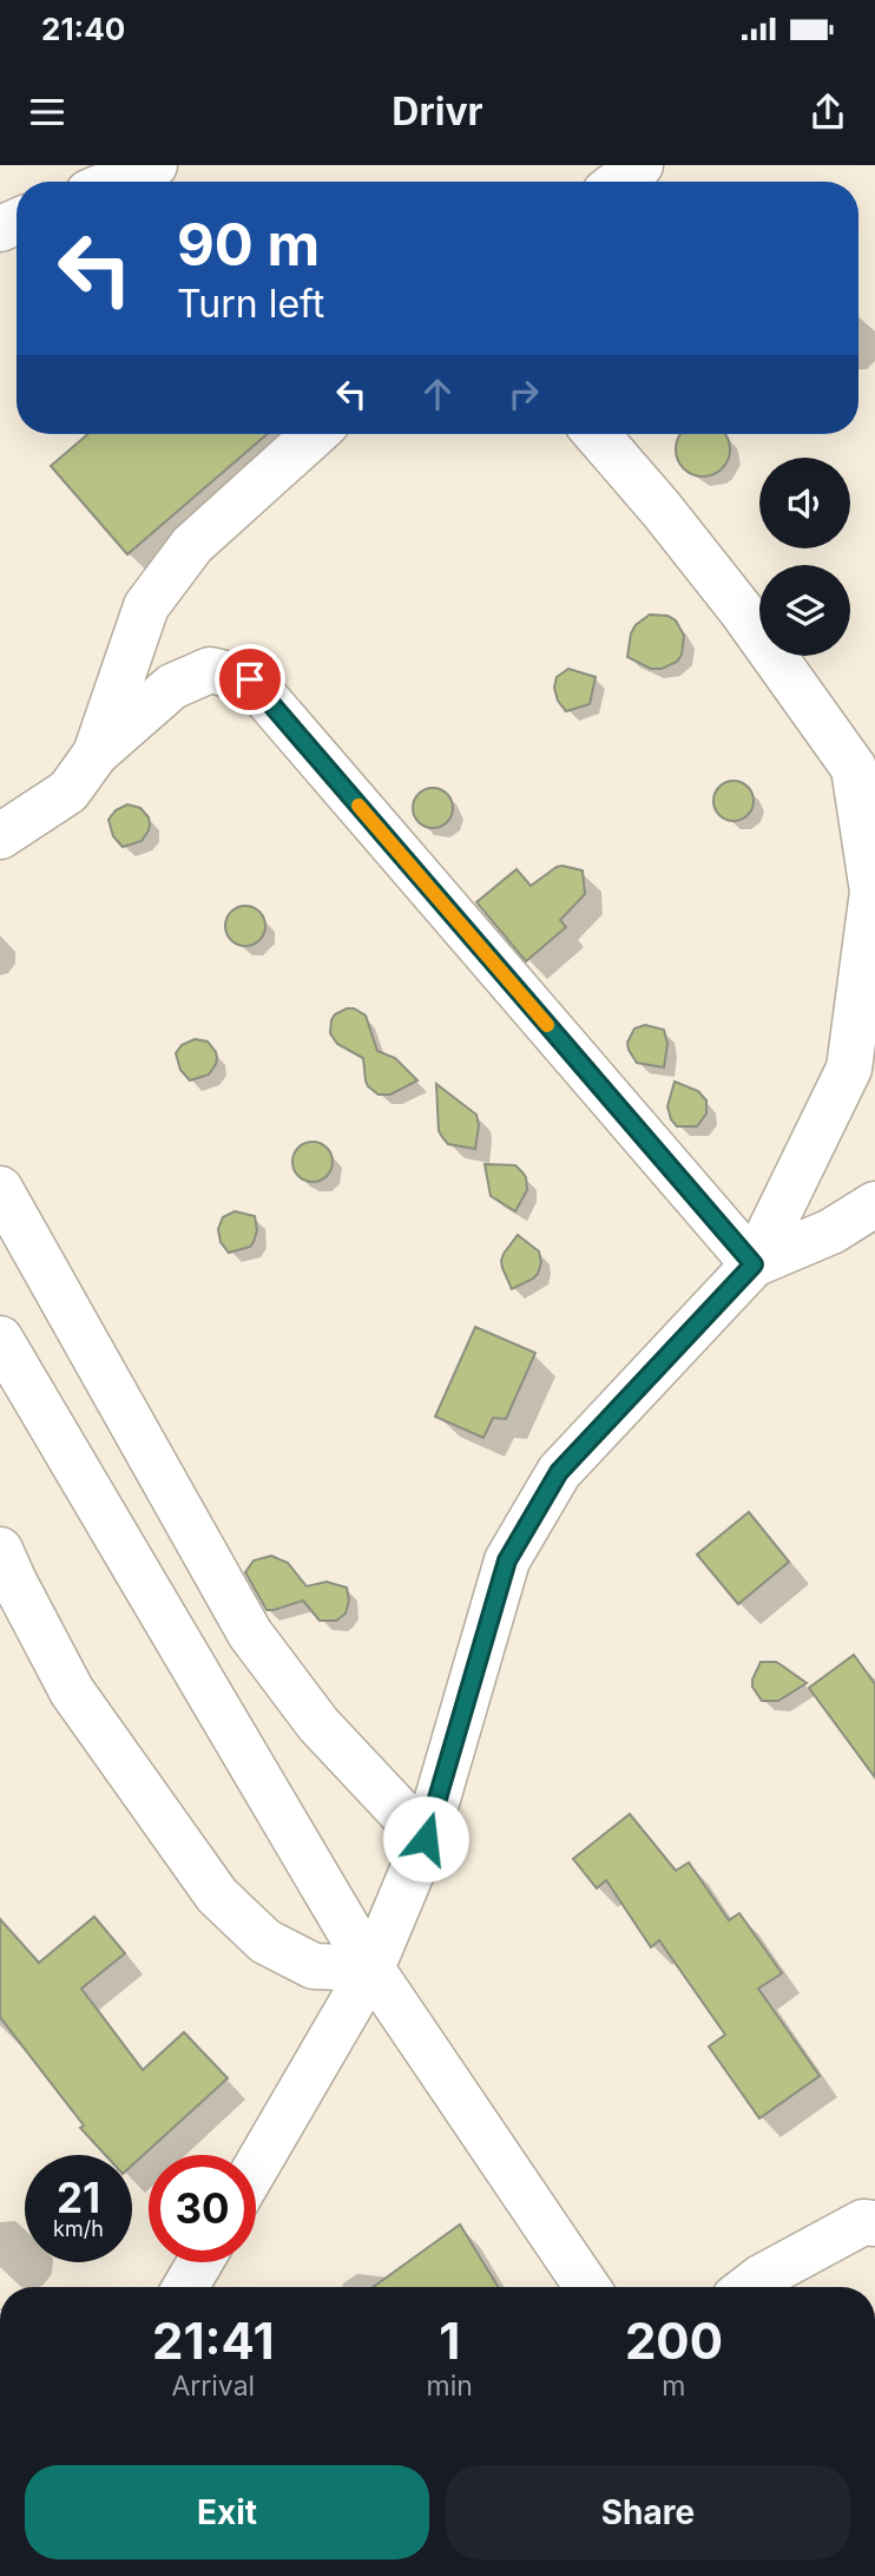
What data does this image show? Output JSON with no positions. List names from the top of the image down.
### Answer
{
  "page": {
    "status": "21:40",
    "header": "Drivr",
    "turn": ["90 m", "Turn left"],
    "speed": "21 km/h",
    "limit": "30",
    "eta": [
      "21:41",
      "Arrival",
      "1",
      "min",
      "200",
      "m"
    ],
    "buttons": ["Exit", "Share"]
  }
}
